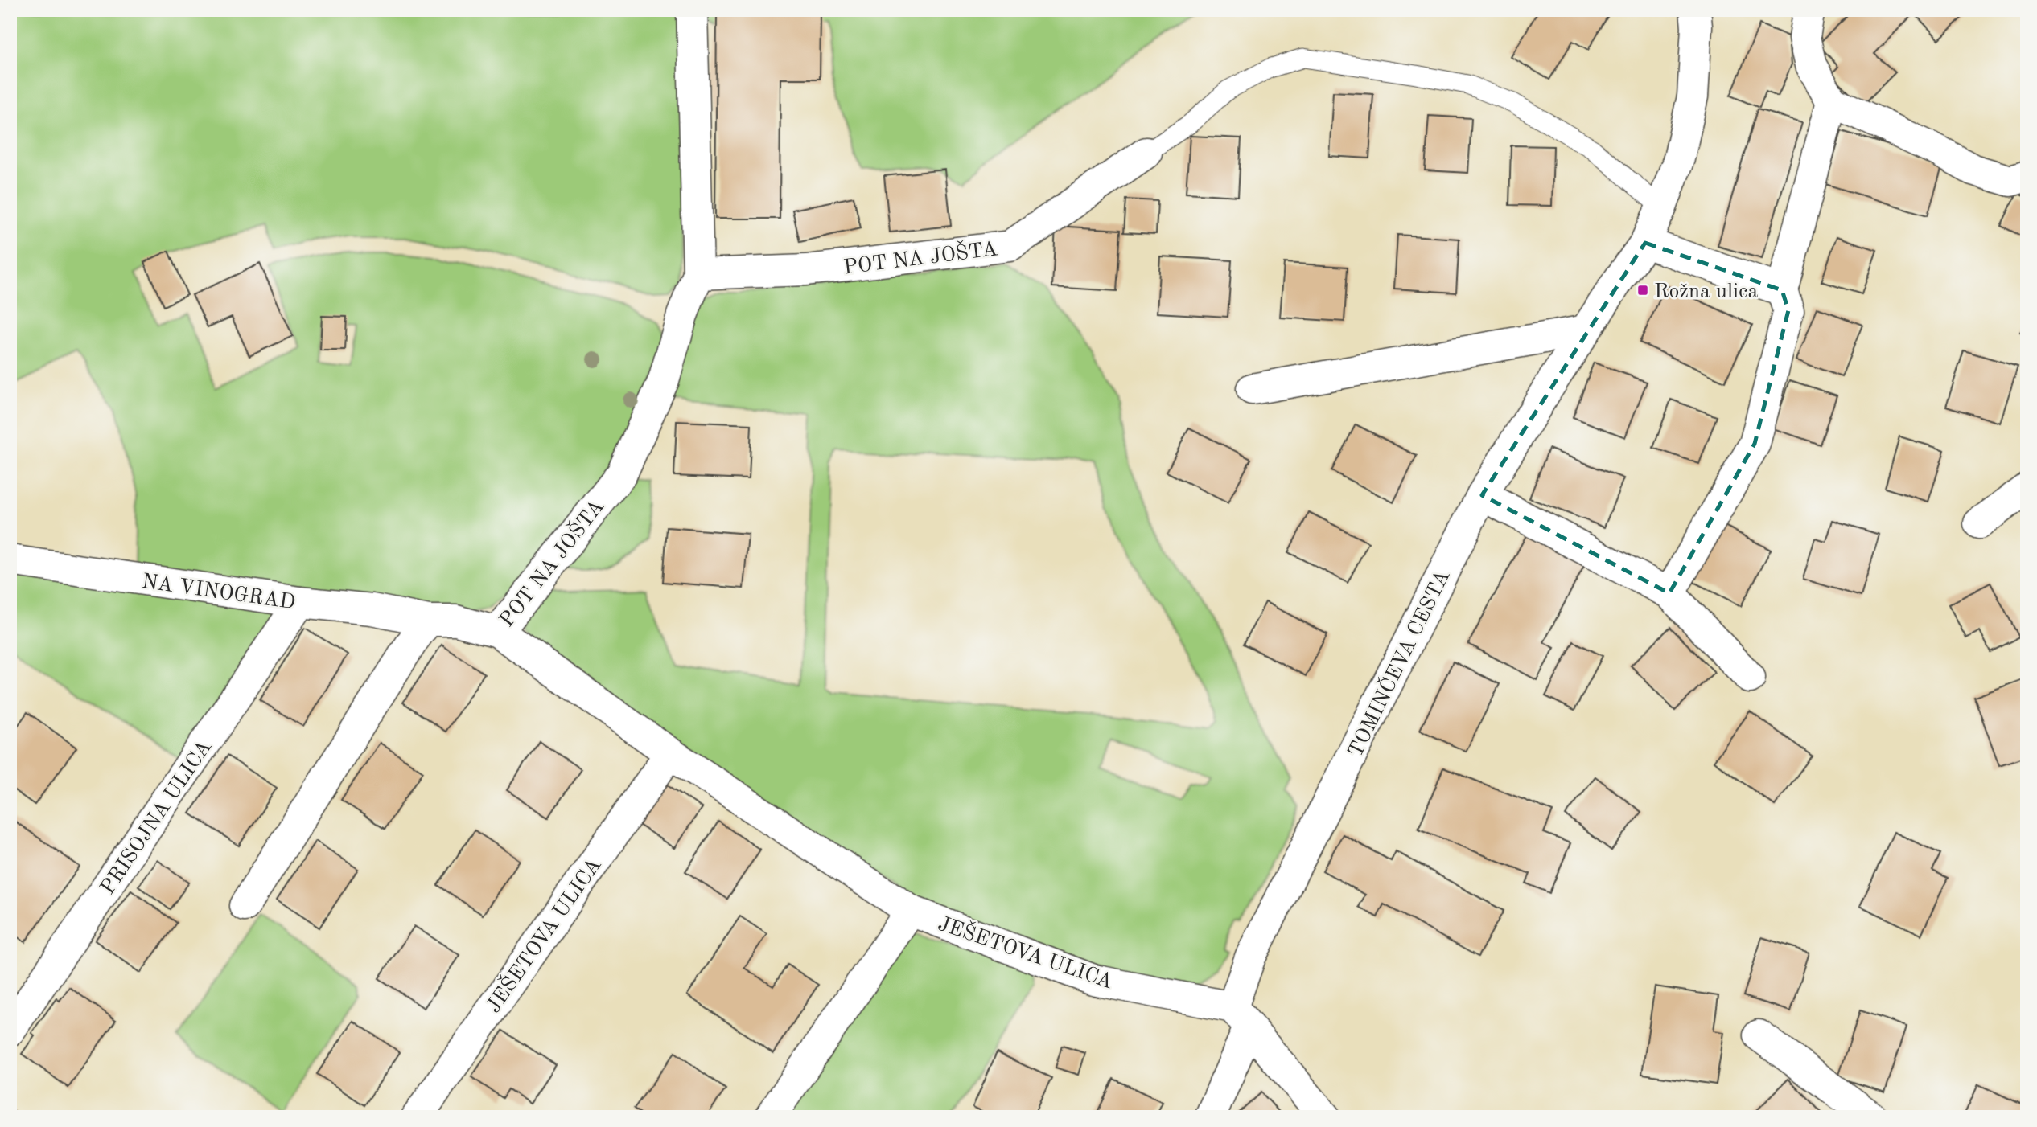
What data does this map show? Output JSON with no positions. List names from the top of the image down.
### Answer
{
  "streets": {
    "street": [
      "POT NA JOŠTA",
      "NA VINOGRAD",
      "TOMINČEVA CESTA",
      "PRISOJNA ULICA",
      "JEŠETOVA ULICA"
    ]
  },
  "crossings": [
    ["POT NA JOŠTA", "NA VINOGRAD"],
    ["POT NA JOŠTA", "JEŠETOVA ULICA"],
    ["NA VINOGRAD", "PRISOJNA ULICA"],
    ["TOMINČEVA CESTA", "JEŠETOVA ULICA"]
  ],
  "places": {
    "transit": ["Rožna ulica"]
  }
}
